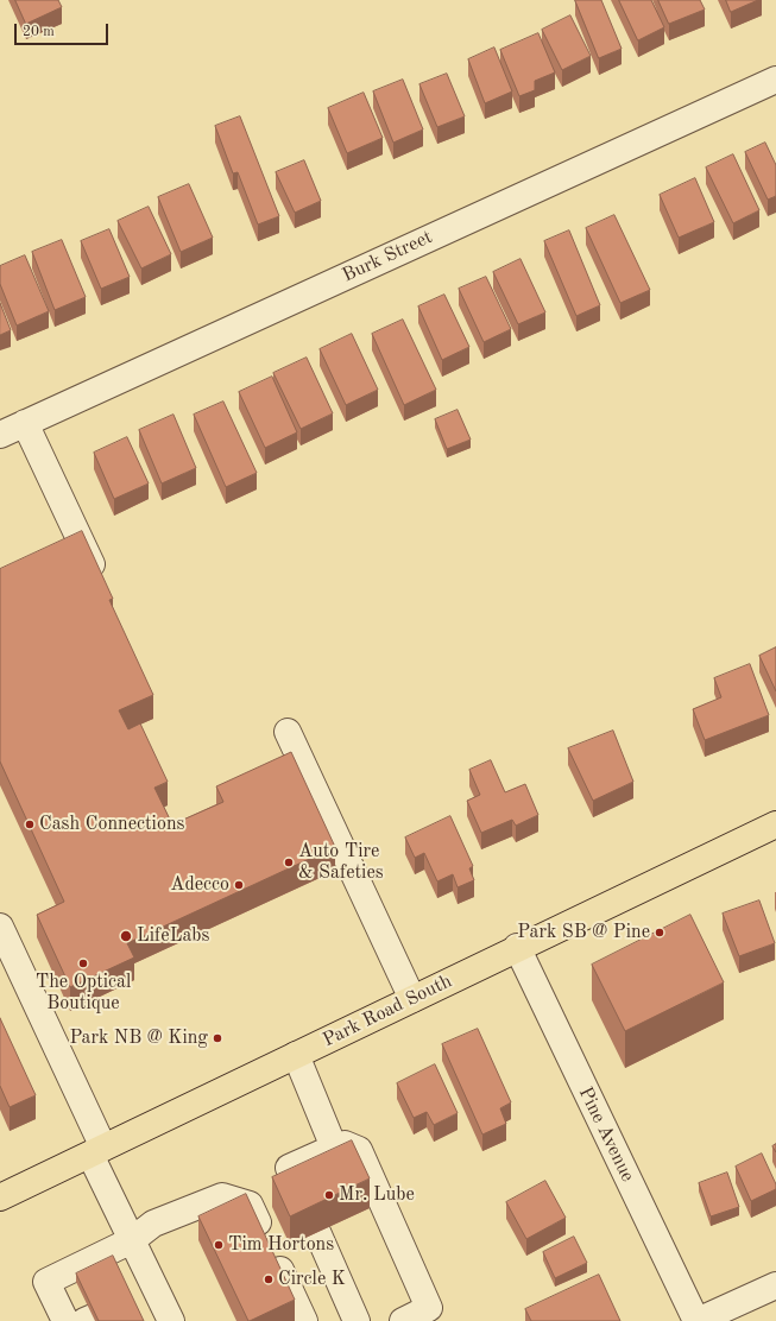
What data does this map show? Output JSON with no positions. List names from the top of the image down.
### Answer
{
  "streets": {
    "main road": ["Park Road South"],
    "street": ["Burk Street", "Pine Avenue"]
  },
  "crossings": [
    ["Park Road South", "Pine Avenue"]
  ],
  "places": [
    "Cash Connections",
    "Auto Tire & Safeties",
    "Adecco",
    "Park SB @ Pine",
    "LifeLabs",
    "The Optical Boutique",
    "Park NB @ King",
    "Mr. Lube",
    "Tim Hortons",
    "Circle K"
  ],
  "scale_bar": "20 m"
}
